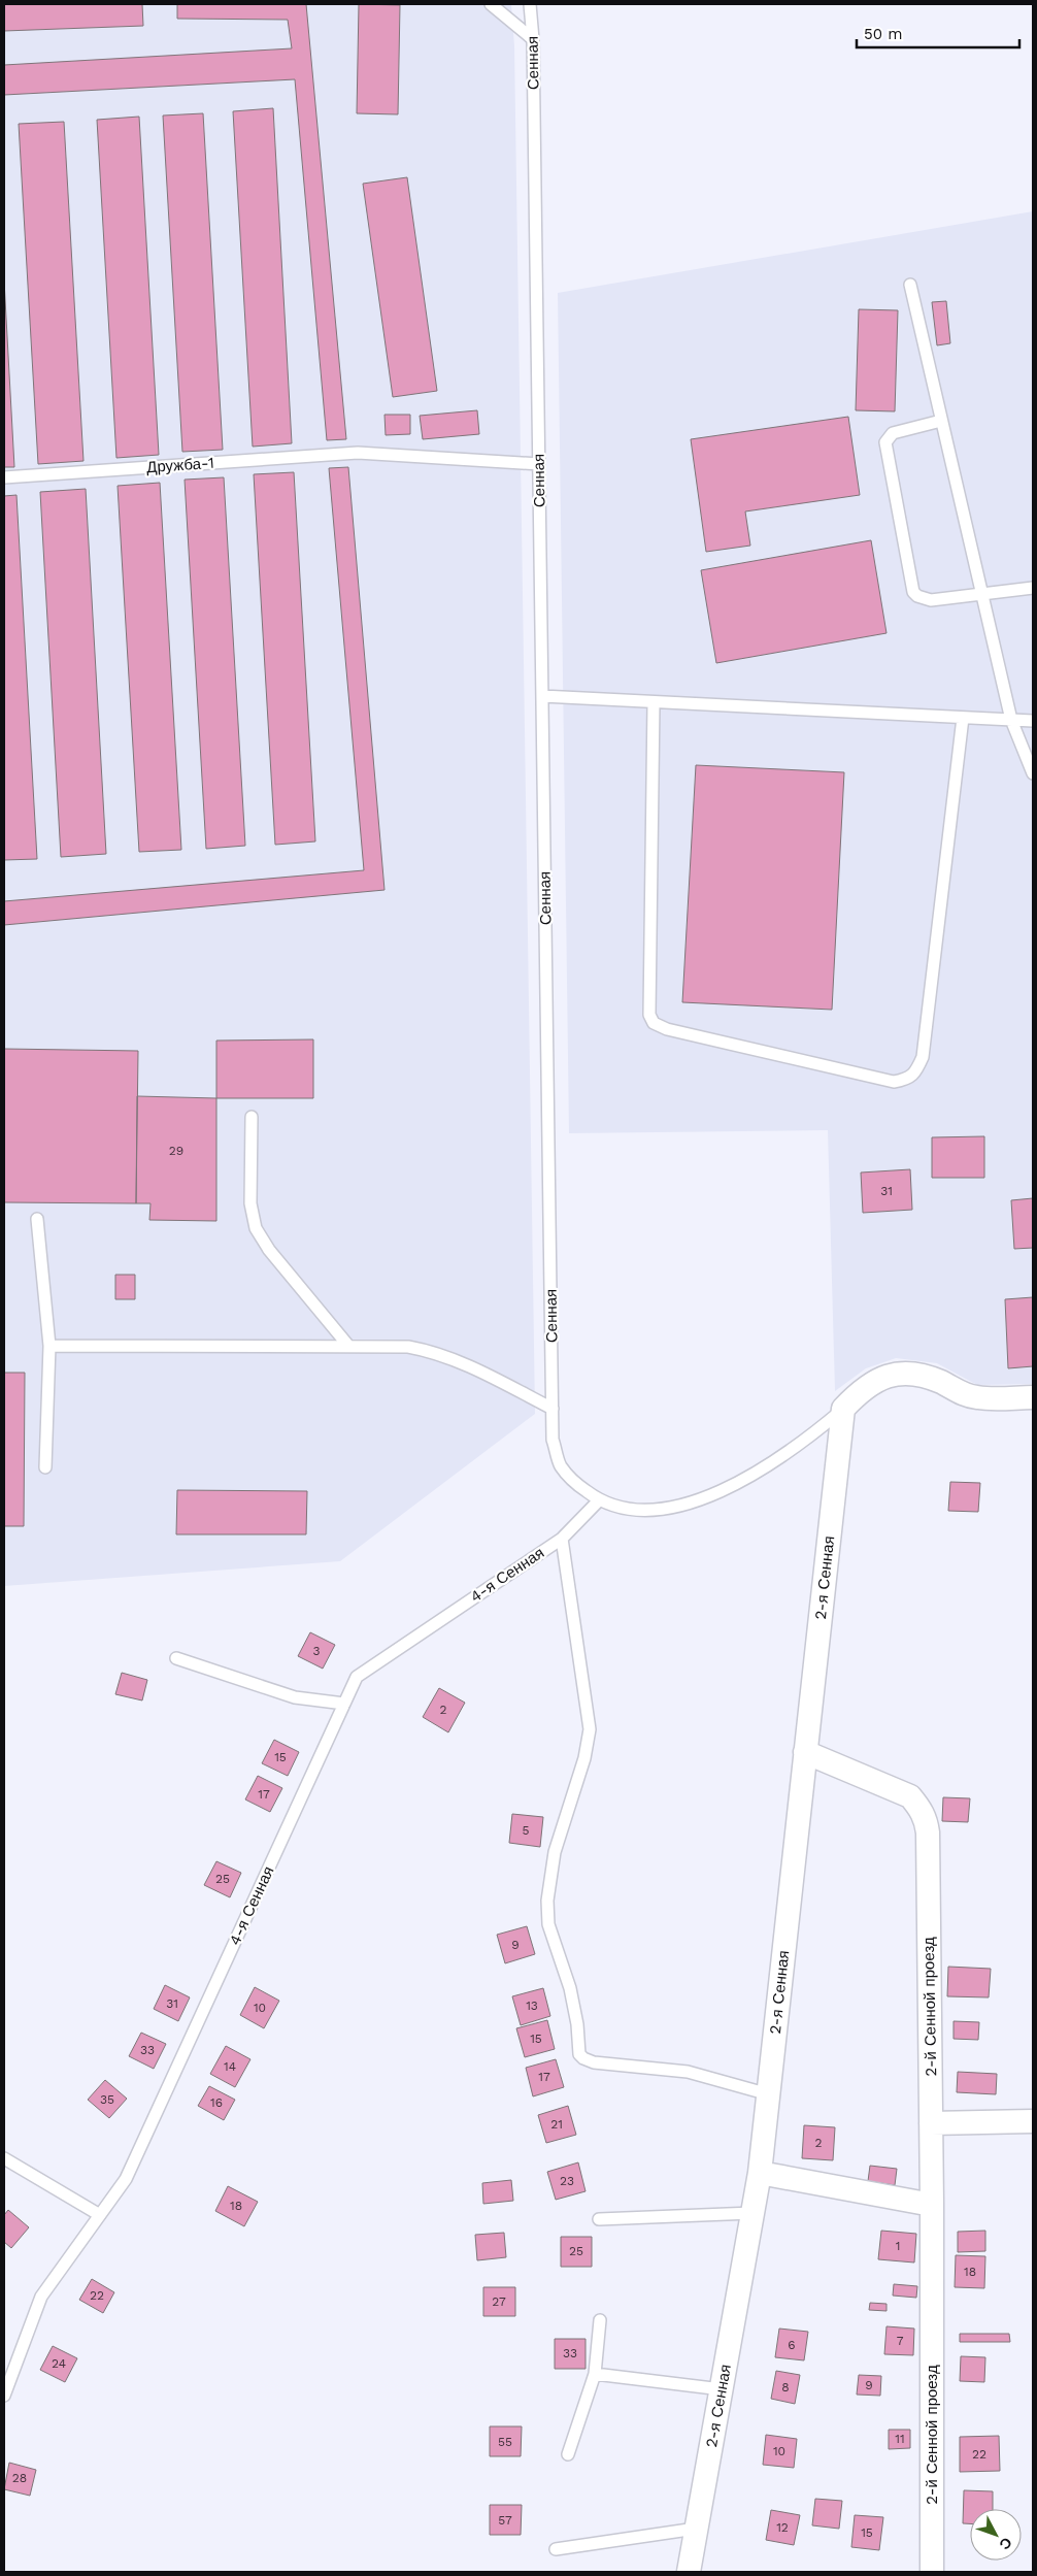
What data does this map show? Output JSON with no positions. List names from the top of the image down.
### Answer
{
  "streets": {
    "street": ["2-я Сенная", "2-й Сенной проезд"],
    "lane": ["Сенная", "Дружба-1", "4-я Сенная"]
  },
  "crossings": [
    ["Сенная", "Дружба-1"],
    ["Сенная", "4-я Сенная"],
    ["Сенная", "2-я Сенная"],
    ["2-я Сенная", "2-й Сенной проезд"]
  ],
  "house_numbers": [
    "29",
    "31",
    "3",
    "2",
    "15",
    "17",
    "5",
    "25",
    "9",
    "31",
    "13",
    "10",
    "15",
    "33",
    "14",
    "17",
    "35",
    "16",
    "21",
    "2",
    "23",
    "18",
    "1",
    "25",
    "18",
    "22",
    "27",
    "7",
    "6",
    "33",
    "24",
    "9",
    "8",
    "11",
    "55",
    "10",
    "22",
    "28",
    "57",
    "12",
    "15"
  ],
  "scale_bar": "50 m",
  "north": "bottom right"
}
